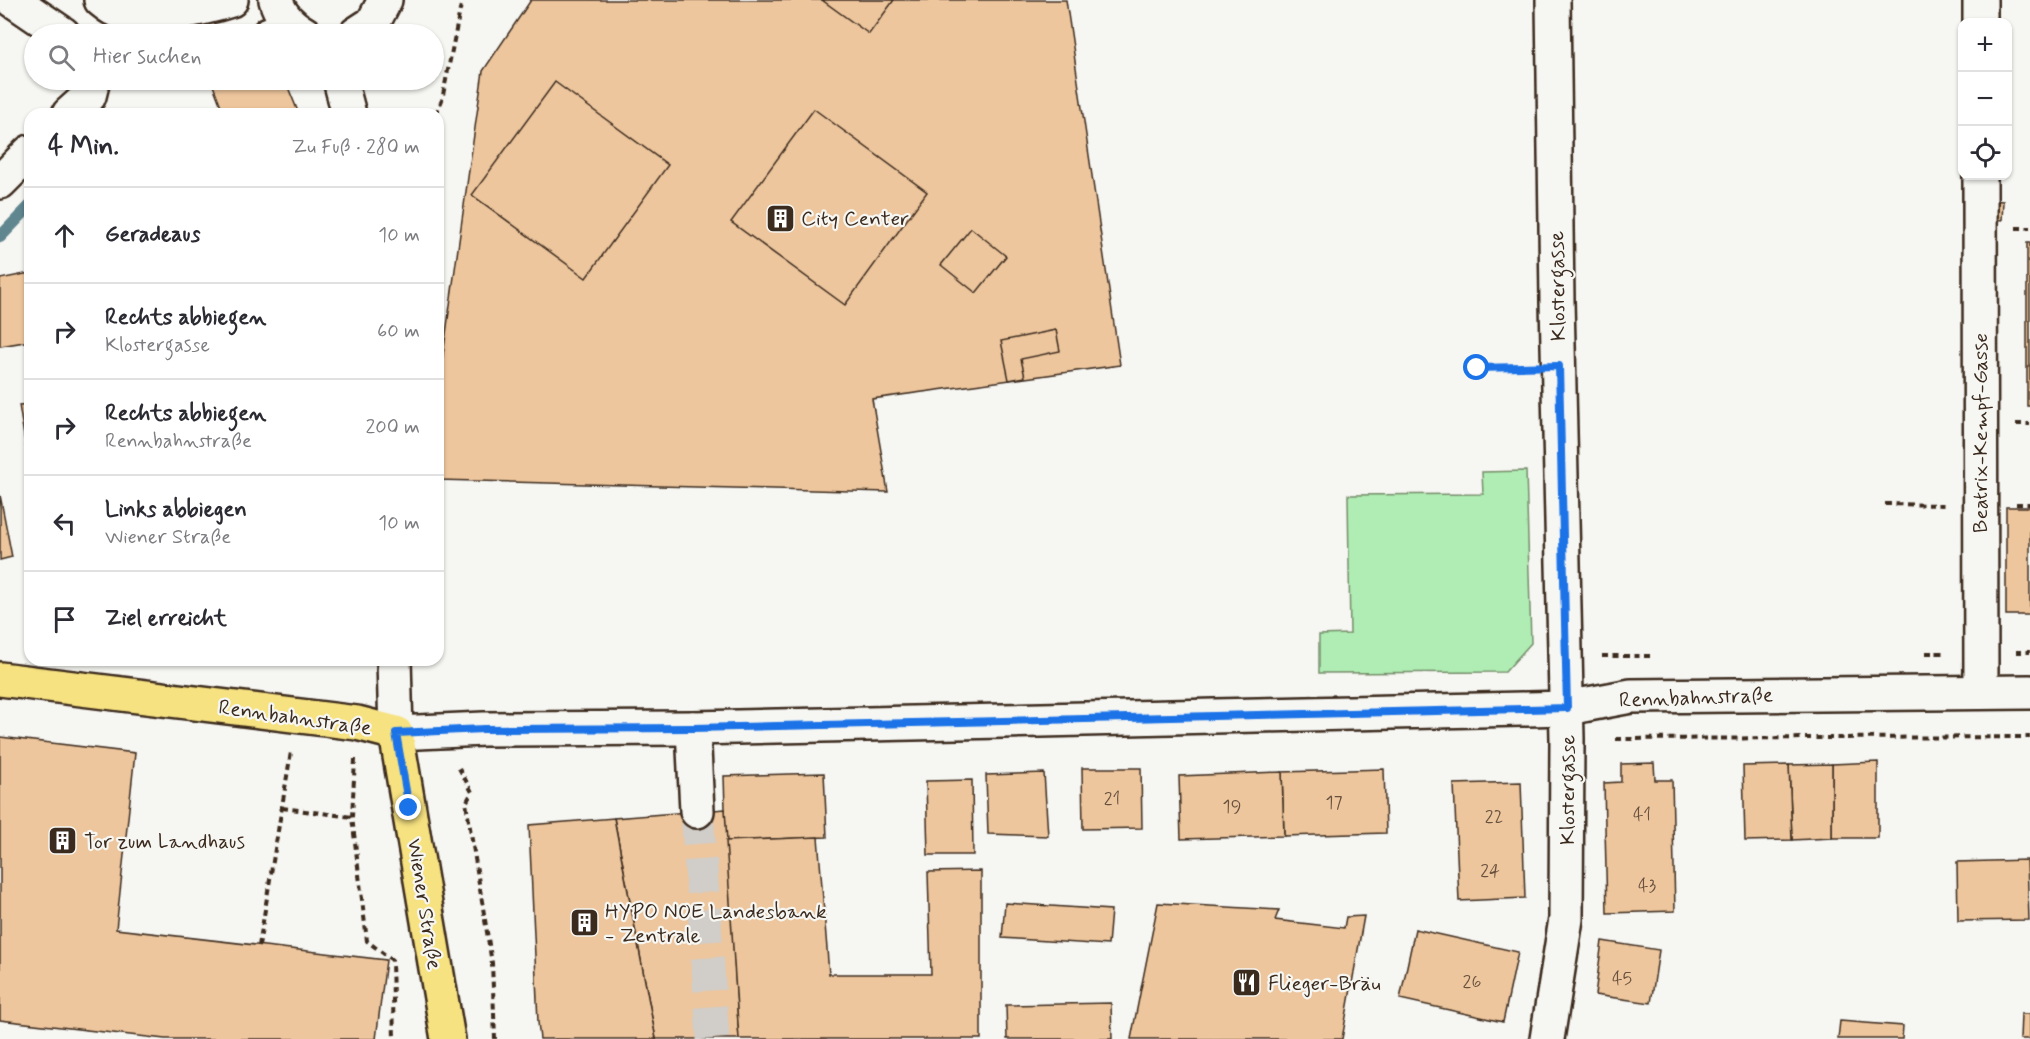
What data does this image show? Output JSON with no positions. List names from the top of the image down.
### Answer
{
  "streets": {
    "main road": ["Rennbahnstraße", "Wiener Straße"],
    "street": ["Klostergasse", "Beatrix-Kempf-Gasse"]
  },
  "crossings": [
    ["Klostergasse", "Rennbahnstraße"],
    ["Beatrix-Kempf-Gasse", "Rennbahnstraße"],
    ["Rennbahnstraße", "Wiener Straße"]
  ],
  "places": {
    "building": ["City Center", "Tor zum Landhaus", "HYPO NOE Landesbank - Zentrale"],
    "restaurant": ["Flieger-Bräu"]
  },
  "house_numbers": [
    "21",
    "17",
    "19",
    "41",
    "22",
    "24",
    "43",
    "45",
    "26"
  ],
  "page": {
    "map_buttons": ["+", "−"],
    "search": "Hier suchen",
    "heading": ["4 Min.", "Zu Fuß · 280 m"],
    "list": [
      ["Geradeaus", "10 m"],
      ["Rechts abbiegen", "Klostergasse", "60 m"],
      ["Rechts abbiegen", "Rennbahnstraße", "200 m"],
      ["Links abbiegen", "Wiener Straße", "10 m"],
      "Ziel erreicht"
    ]
  }
}
